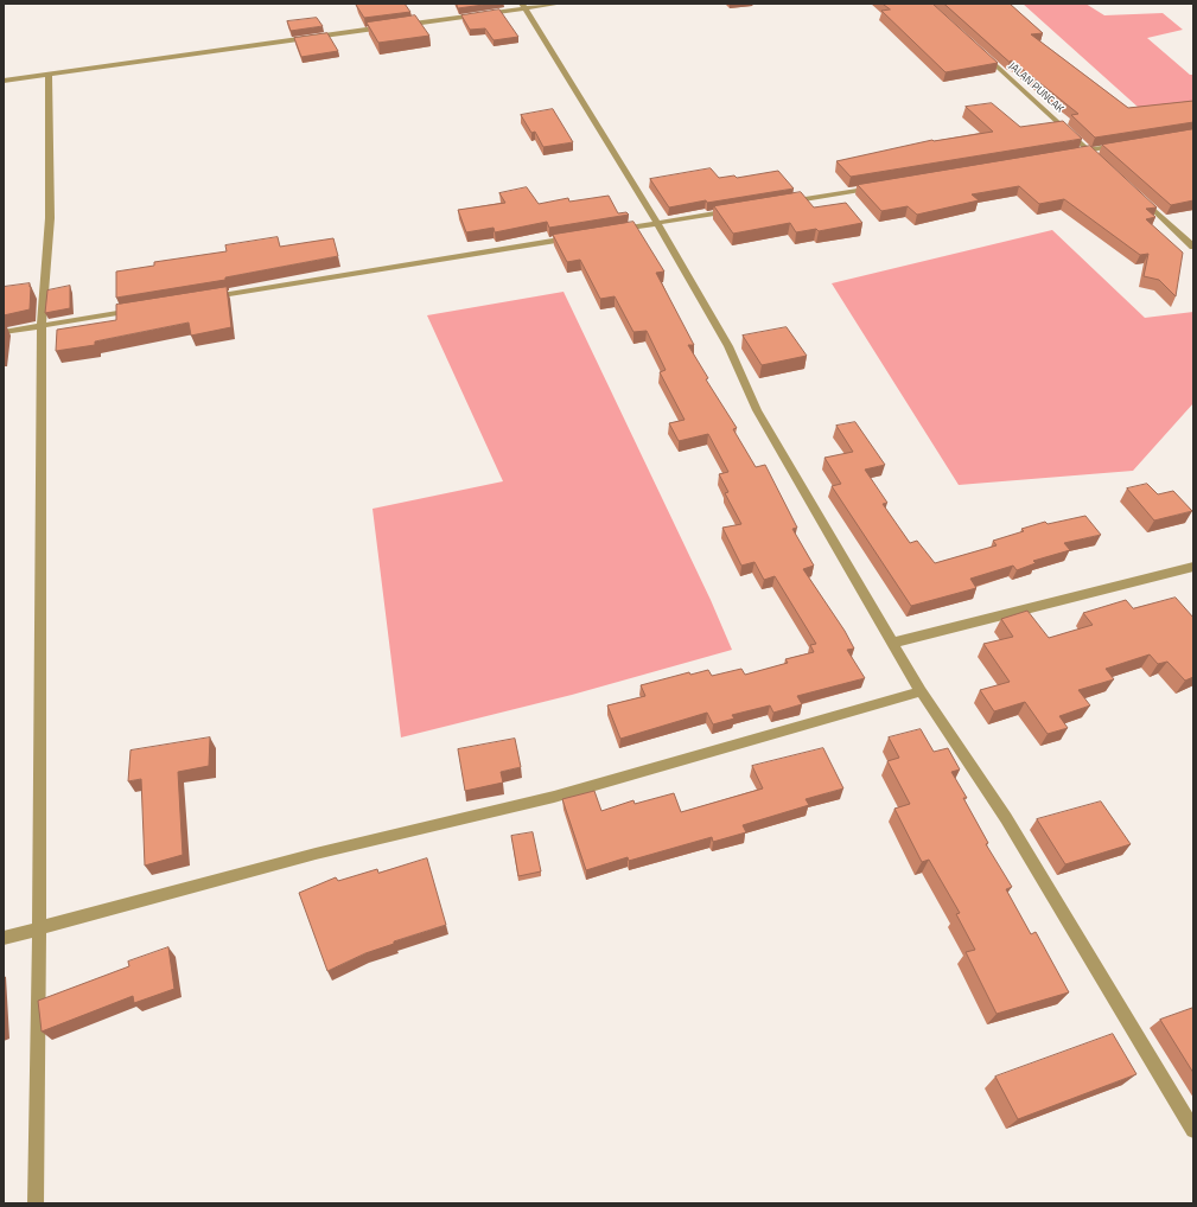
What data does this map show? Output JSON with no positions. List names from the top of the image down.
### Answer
{
  "streets": {
    "street": ["JALAN PUNCAK"]
  }
}
